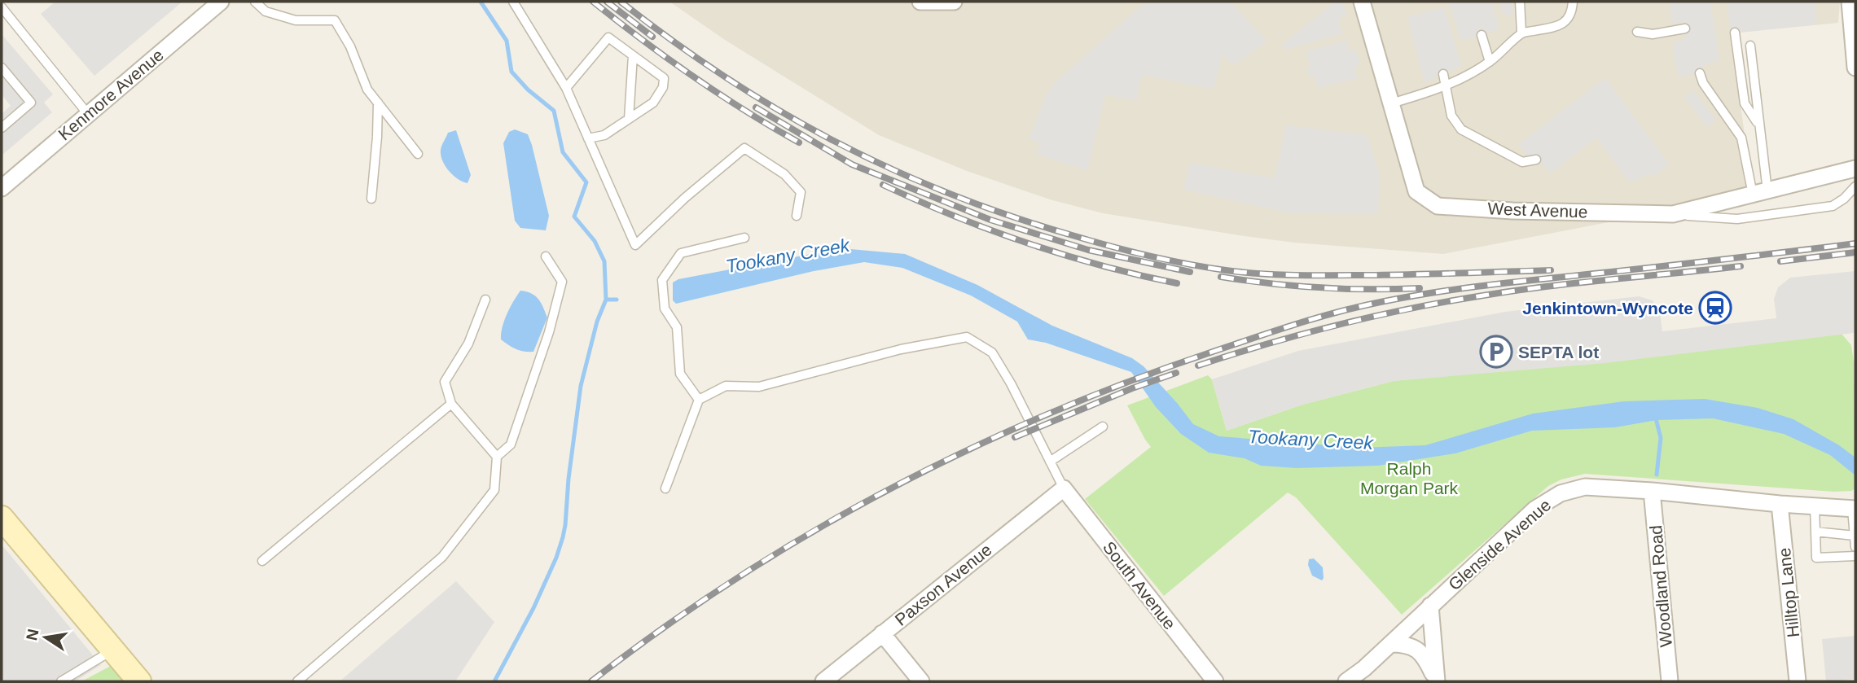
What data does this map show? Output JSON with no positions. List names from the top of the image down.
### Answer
{
  "streets": {
    "street": [
      "Kenmore Avenue",
      "West Avenue",
      "Glenside Avenue",
      "Paxson Avenue",
      "South Avenue",
      "Woodland Road",
      "Hilltop Lane"
    ]
  },
  "crossings": [
    ["Glenside Avenue", "Woodland Road"],
    ["Glenside Avenue", "Hilltop Lane"],
    ["Paxson Avenue", "South Avenue"]
  ],
  "water": ["Tookany Creek"],
  "parks": ["Ralph Morgan Park"],
  "places": {
    "station": ["Jenkintown-Wyncote"],
    "parking": ["SEPTA lot"]
  },
  "north": "left"
}
